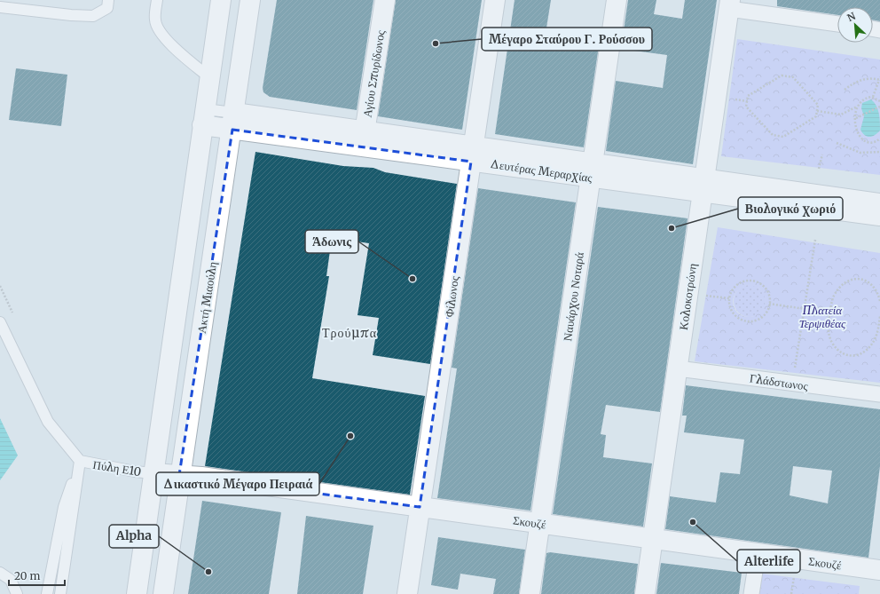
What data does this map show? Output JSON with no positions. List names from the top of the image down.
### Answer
{
  "streets": {
    "street": [
      "Αγίου Σπυρίδωνος",
      "Δευτέρας Μεραρχίας",
      "Φίλωνος",
      "Ναυάρχου Νοταρά",
      "Κολοκοτρώνη",
      "Ακτή Μιαούλη",
      "Γλάδστωνος",
      "Σκουζέ"
    ],
    "lane": ["Πύλη Ε10"]
  },
  "crossings": [
    ["Αγίου Σπυρίδωνος", "Δευτέρας Μεραρχίας"],
    ["Δευτέρας Μεραρχίας", "Φίλωνος"],
    ["Δευτέρας Μεραρχίας", "Ναυάρχου Νοταρά"],
    ["Δευτέρας Μεραρχίας", "Κολοκοτρώνη"],
    ["Δευτέρας Μεραρχίας", "Ακτή Μιαούλη"],
    ["Φίλωνος", "Σκουζέ"],
    ["Ναυάρχου Νοταρά", "Σκουζέ"],
    ["Κολοκοτρώνη", "Γλάδστωνος"],
    ["Κολοκοτρώνη", "Σκουζέ"],
    ["Ακτή Μιαούλη", "Σκουζέ"],
    ["Πύλη Ε10", "Σκουζέ"]
  ],
  "districts": ["Τρούμπα"],
  "parks": ["Πλατεία Τερψιθέας"],
  "places": [
    "Μέγαρο Σταύρου Γ. Ρούσσου",
    "Βιολογικό χωριό",
    "Άδωνις",
    "Δικαστικό Μέγαρο Πειραιά",
    "Alterlife",
    "Alpha"
  ],
  "scale_bar": "20 m",
  "north": "top left"
}
